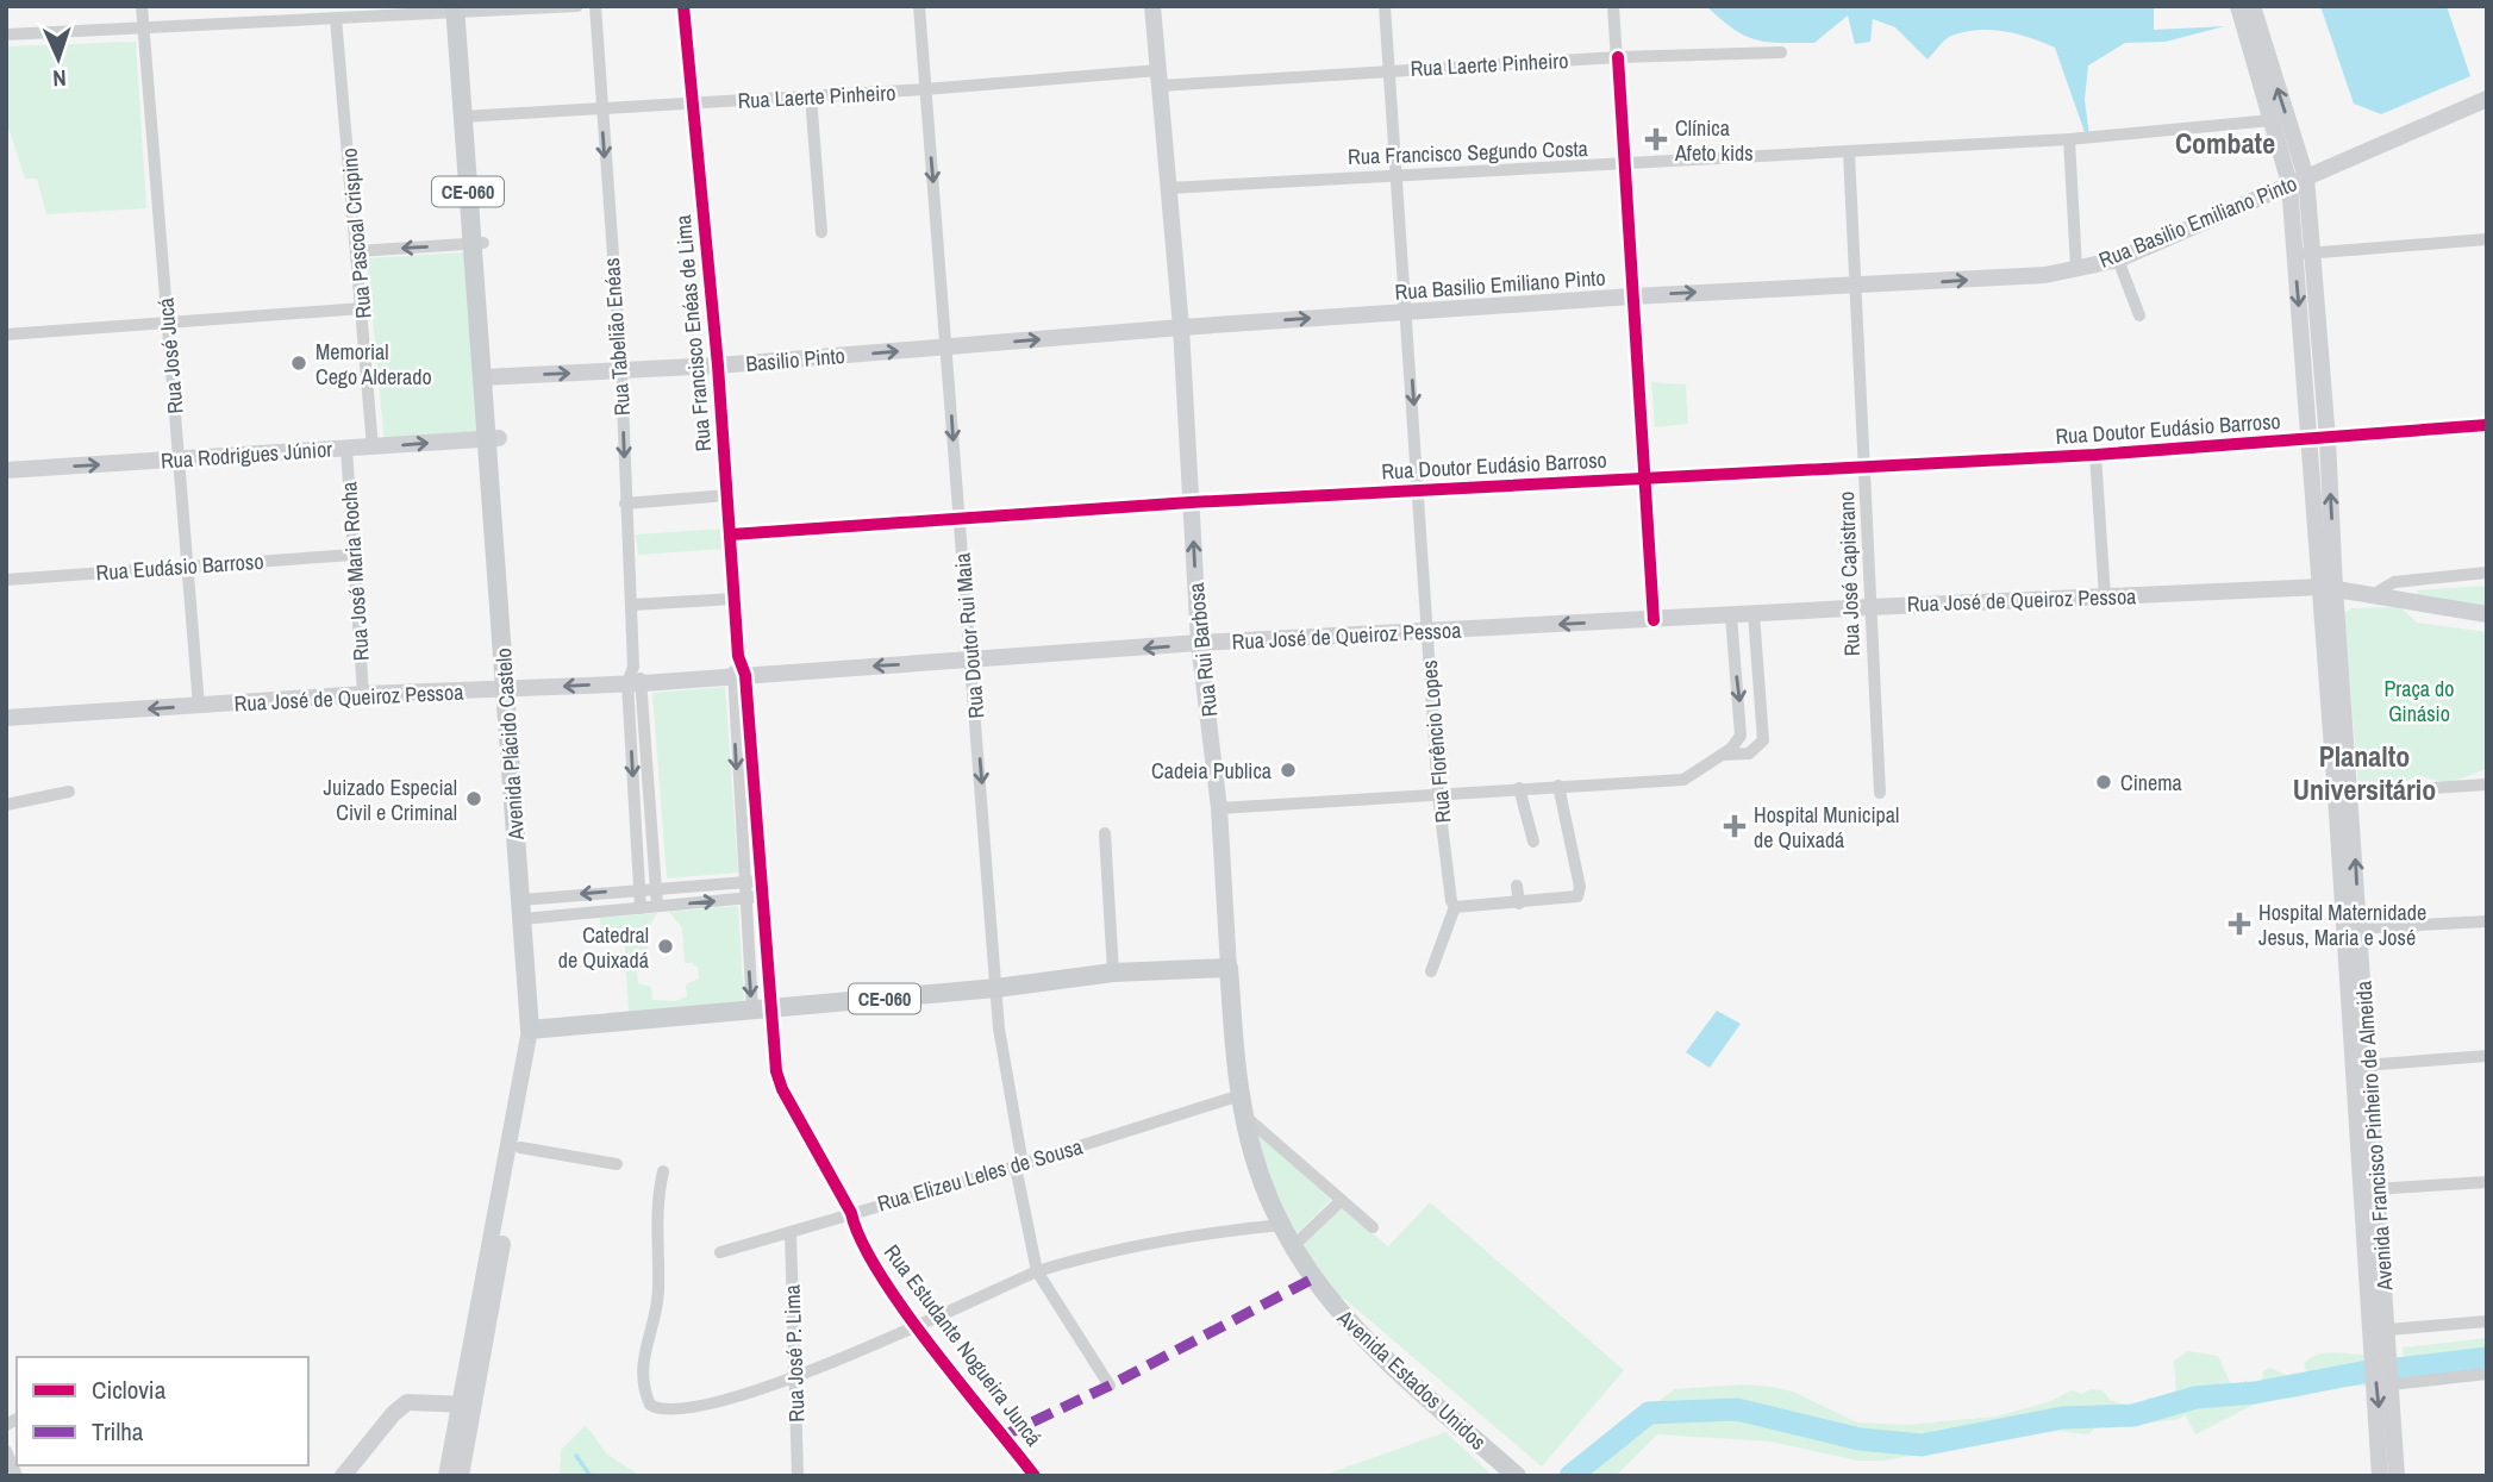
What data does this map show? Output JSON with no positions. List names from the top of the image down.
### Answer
{
  "streets": {
    "main road": [
      "CE-060",
      "Rua Basilio Emiliano Pinto",
      "Basilio Pinto",
      "Rua Rodrigues Júnior",
      "Rua José de Queiroz Pessoa",
      "Rua Rui Barbosa",
      "Avenida Plácido Castelo",
      "Avenida Francisco Pinheiro de Almeida",
      "Avenida Estados Unidos"
    ],
    "street": [
      "Rua Laerte Pinheiro",
      "Rua Francisco Segundo Costa",
      "Rua Pascoal Crispino",
      "Rua Francisco Enéas de Lima",
      "Rua Tabelião Enéas",
      "Rua José Jucá",
      "Rua Doutor Eudásio Barroso",
      "Rua Eudásio Barroso",
      "Rua José Maria Rocha",
      "Rua José Capistrano",
      "Rua Doutor Rui Maia",
      "Rua Florêncio Lopes",
      "Rua Elizeu Leles de Sousa",
      "Rua Estudante Nogueira Juncá",
      "Rua José P. Lima"
    ]
  },
  "crossings": [
    ["Rua Laerte Pinheiro", "Rua Francisco Enéas de Lima"],
    ["Rua Laerte Pinheiro", "Rua Tabelião Enéas"],
    ["Rua Laerte Pinheiro", "Rua Doutor Rui Maia"],
    ["Rua Laerte Pinheiro", "Rua Rui Barbosa"],
    ["Rua Laerte Pinheiro", "Rua Florêncio Lopes"],
    ["Rua Laerte Pinheiro", "Avenida Plácido Castelo"],
    ["Rua Francisco Segundo Costa", "Rua José Capistrano"],
    ["Rua Francisco Segundo Costa", "Rua Rui Barbosa"],
    ["Rua Francisco Segundo Costa", "Rua Florêncio Lopes"],
    ["Rua Francisco Segundo Costa", "Avenida Francisco Pinheiro de Almeida"],
    ["CE-060", "Rua Doutor Rui Maia"],
    ["CE-060", "Rua Rui Barbosa"],
    ["CE-060", "Avenida Plácido Castelo"],
    ["CE-060", "Rua Estudante Nogueira Juncá"],
    ["Rua Basilio Emiliano Pinto", "Basilio Pinto"],
    ["Rua Basilio Emiliano Pinto", "Rua José Capistrano"],
    ["Rua Basilio Emiliano Pinto", "Rua Doutor Rui Maia"],
    ["Rua Basilio Emiliano Pinto", "Rua Rui Barbosa"],
    ["Rua Basilio Emiliano Pinto", "Rua Florêncio Lopes"],
    ["Rua Basilio Emiliano Pinto", "Avenida Francisco Pinheiro de Almeida"],
    ["Rua Pascoal Crispino", "Rua Rodrigues Júnior"],
    ["Rua Francisco Enéas de Lima", "Basilio Pinto"],
    ["Rua Francisco Enéas de Lima", "Rua Doutor Eudásio Barroso"],
    ["Rua Francisco Enéas de Lima", "Rua José de Queiroz Pessoa"],
    ["Rua Tabelião Enéas", "Basilio Pinto"],
    ["Rua Tabelião Enéas", "Rua José de Queiroz Pessoa"],
    ["Rua José Jucá", "Rua Rodrigues Júnior"],
    ["Rua José Jucá", "Rua Eudásio Barroso"],
    ["Rua José Jucá", "Rua José de Queiroz Pessoa"],
    ["Basilio Pinto", "Rua Doutor Rui Maia"],
    ["Basilio Pinto", "Avenida Plácido Castelo"],
    ["Rua Doutor Eudásio Barroso", "Rua José Capistrano"],
    ["Rua Doutor Eudásio Barroso", "Rua Doutor Rui Maia"],
    ["Rua Doutor Eudásio Barroso", "Rua Rui Barbosa"],
    ["Rua Doutor Eudásio Barroso", "Rua Florêncio Lopes"],
    ["Rua Doutor Eudásio Barroso", "Avenida Francisco Pinheiro de Almeida"],
    ["Rua Rodrigues Júnior", "Rua José Maria Rocha"],
    ["Rua Rodrigues Júnior", "Avenida Plácido Castelo"],
    ["Rua Eudásio Barroso", "Rua José Maria Rocha"],
    ["Rua José Maria Rocha", "Rua José de Queiroz Pessoa"],
    ["Rua José Capistrano", "Rua José de Queiroz Pessoa"],
    ["Rua José de Queiroz Pessoa", "Rua Doutor Rui Maia"],
    ["Rua José de Queiroz Pessoa", "Rua Rui Barbosa"],
    ["Rua José de Queiroz Pessoa", "Rua Florêncio Lopes"],
    ["Rua José de Queiroz Pessoa", "Avenida Plácido Castelo"],
    ["Rua José de Queiroz Pessoa", "Avenida Francisco Pinheiro de Almeida"],
    ["Rua Doutor Rui Maia", "Rua Elizeu Leles de Sousa"],
    ["Rua Rui Barbosa", "Rua Elizeu Leles de Sousa"],
    ["Rua Rui Barbosa", "Avenida Estados Unidos"],
    ["Rua Elizeu Leles de Sousa", "Rua Estudante Nogueira Juncá"],
    ["Rua Elizeu Leles de Sousa", "Rua José P. Lima"]
  ],
  "one_way": [
    "Rua Basilio Emiliano Pinto",
    "Rua Tabelião Enéas",
    "Basilio Pinto",
    "Rua Rodrigues Júnior",
    "Rua José de Queiroz Pessoa",
    "Rua Doutor Rui Maia"
  ],
  "districts": ["Combate", "Planalto Universitário"],
  "parks": ["Praça do Ginásio"],
  "places": {
    "health": ["Clínica Afeto kids", "Hospital Municipal de Quixadá", "Hospital Maternidade Jesus, Maria e José"],
    "other": [
      "Memorial Cego Alderado",
      "Cadeia Publica",
      "Cinema",
      "Juizado Especial Civil e Criminal",
      "Catedral de Quixadá"
    ]
  },
  "legend": ["Ciclovia", "Trilha"],
  "north": "bottom"
}
